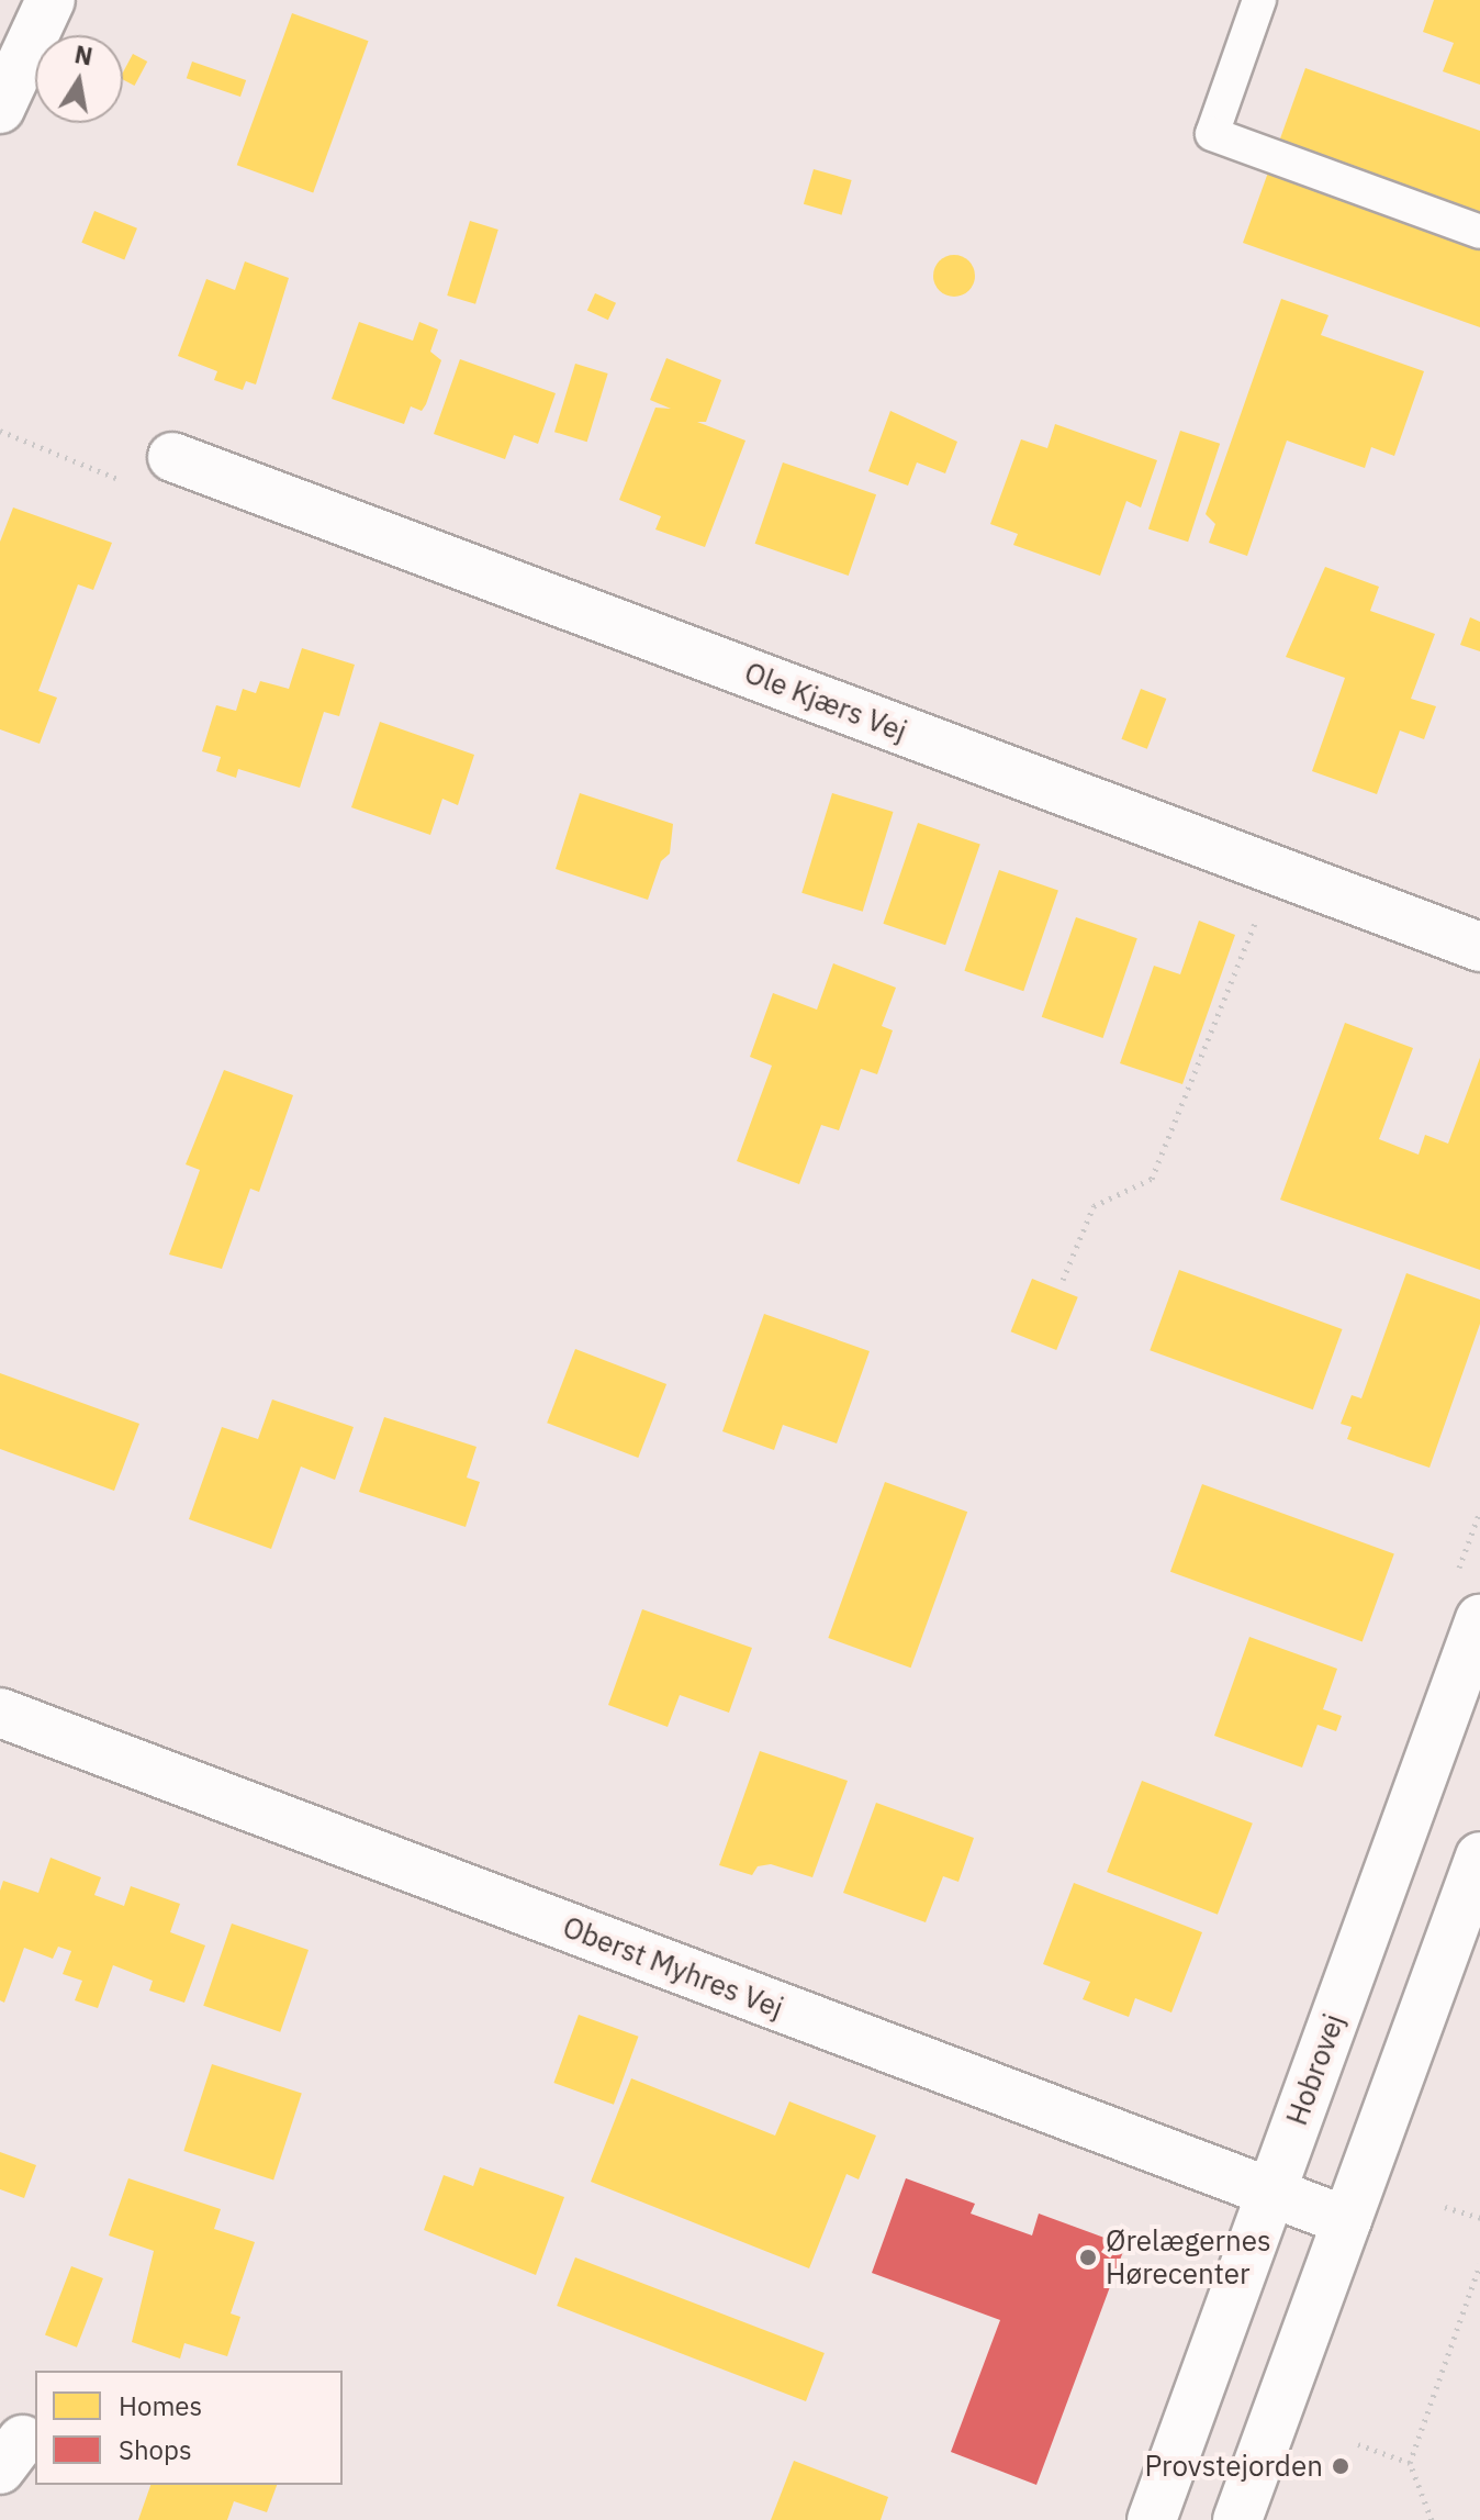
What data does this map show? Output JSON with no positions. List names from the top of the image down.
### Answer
{
  "streets": {
    "street": ["Ole Kjærs Vej", "Oberst Myhres Vej", "Hobrovej"]
  },
  "crossings": [
    ["Oberst Myhres Vej", "Hobrovej"]
  ],
  "places": ["Ørelægernes Hørecenter", "Provstejorden"],
  "legend": ["Homes", "Shops"],
  "north": "top"
}
